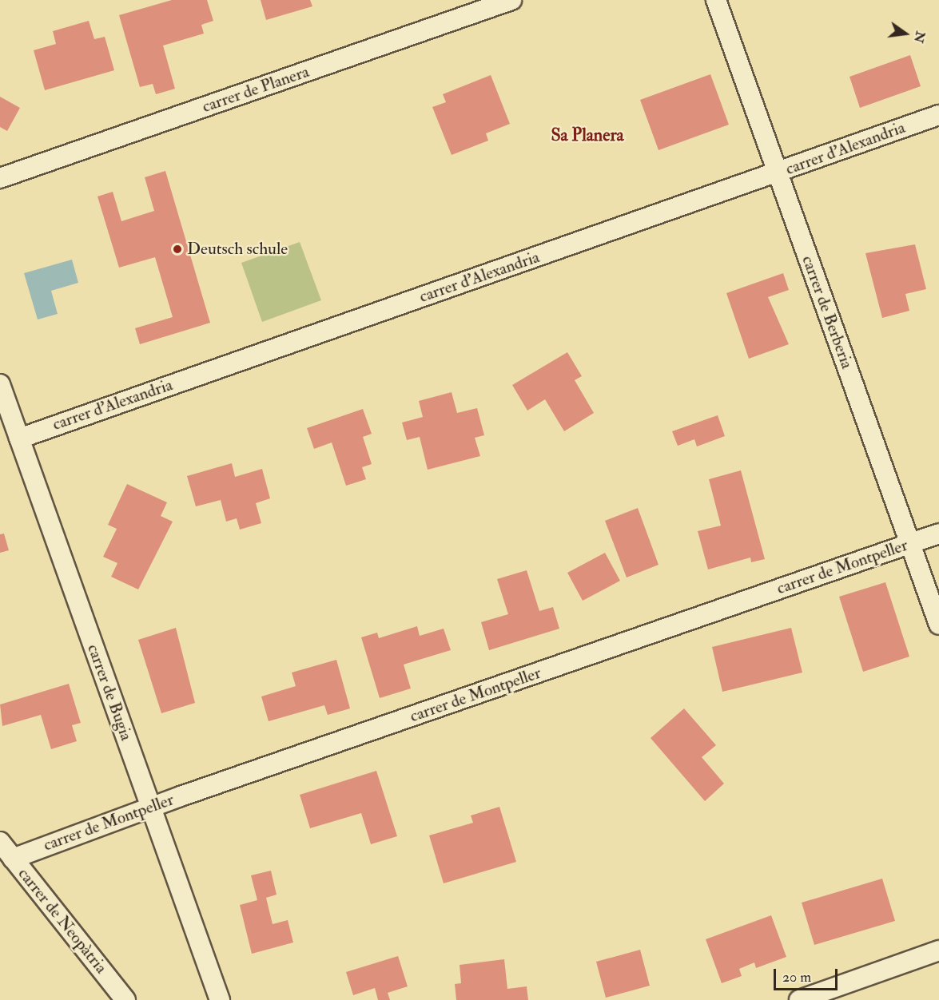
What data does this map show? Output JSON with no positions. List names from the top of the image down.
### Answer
{
  "streets": {
    "street": [
      "carrer de Planera",
      "carrer d'Alexandria",
      "carrer de Berberia",
      "carrer de Montpeller",
      "carrer de Bugia",
      "carrer de Neopàtria"
    ]
  },
  "crossings": [
    ["carrer d'Alexandria", "carrer de Berberia"],
    ["carrer d'Alexandria", "carrer de Bugia"],
    ["carrer de Berberia", "carrer de Montpeller"],
    ["carrer de Montpeller", "carrer de Bugia"],
    ["carrer de Montpeller", "carrer de Neopàtria"]
  ],
  "districts": ["Sa Planera"],
  "places": ["Deutsch schule"],
  "scale_bar": "20 m",
  "north": "right"
}
